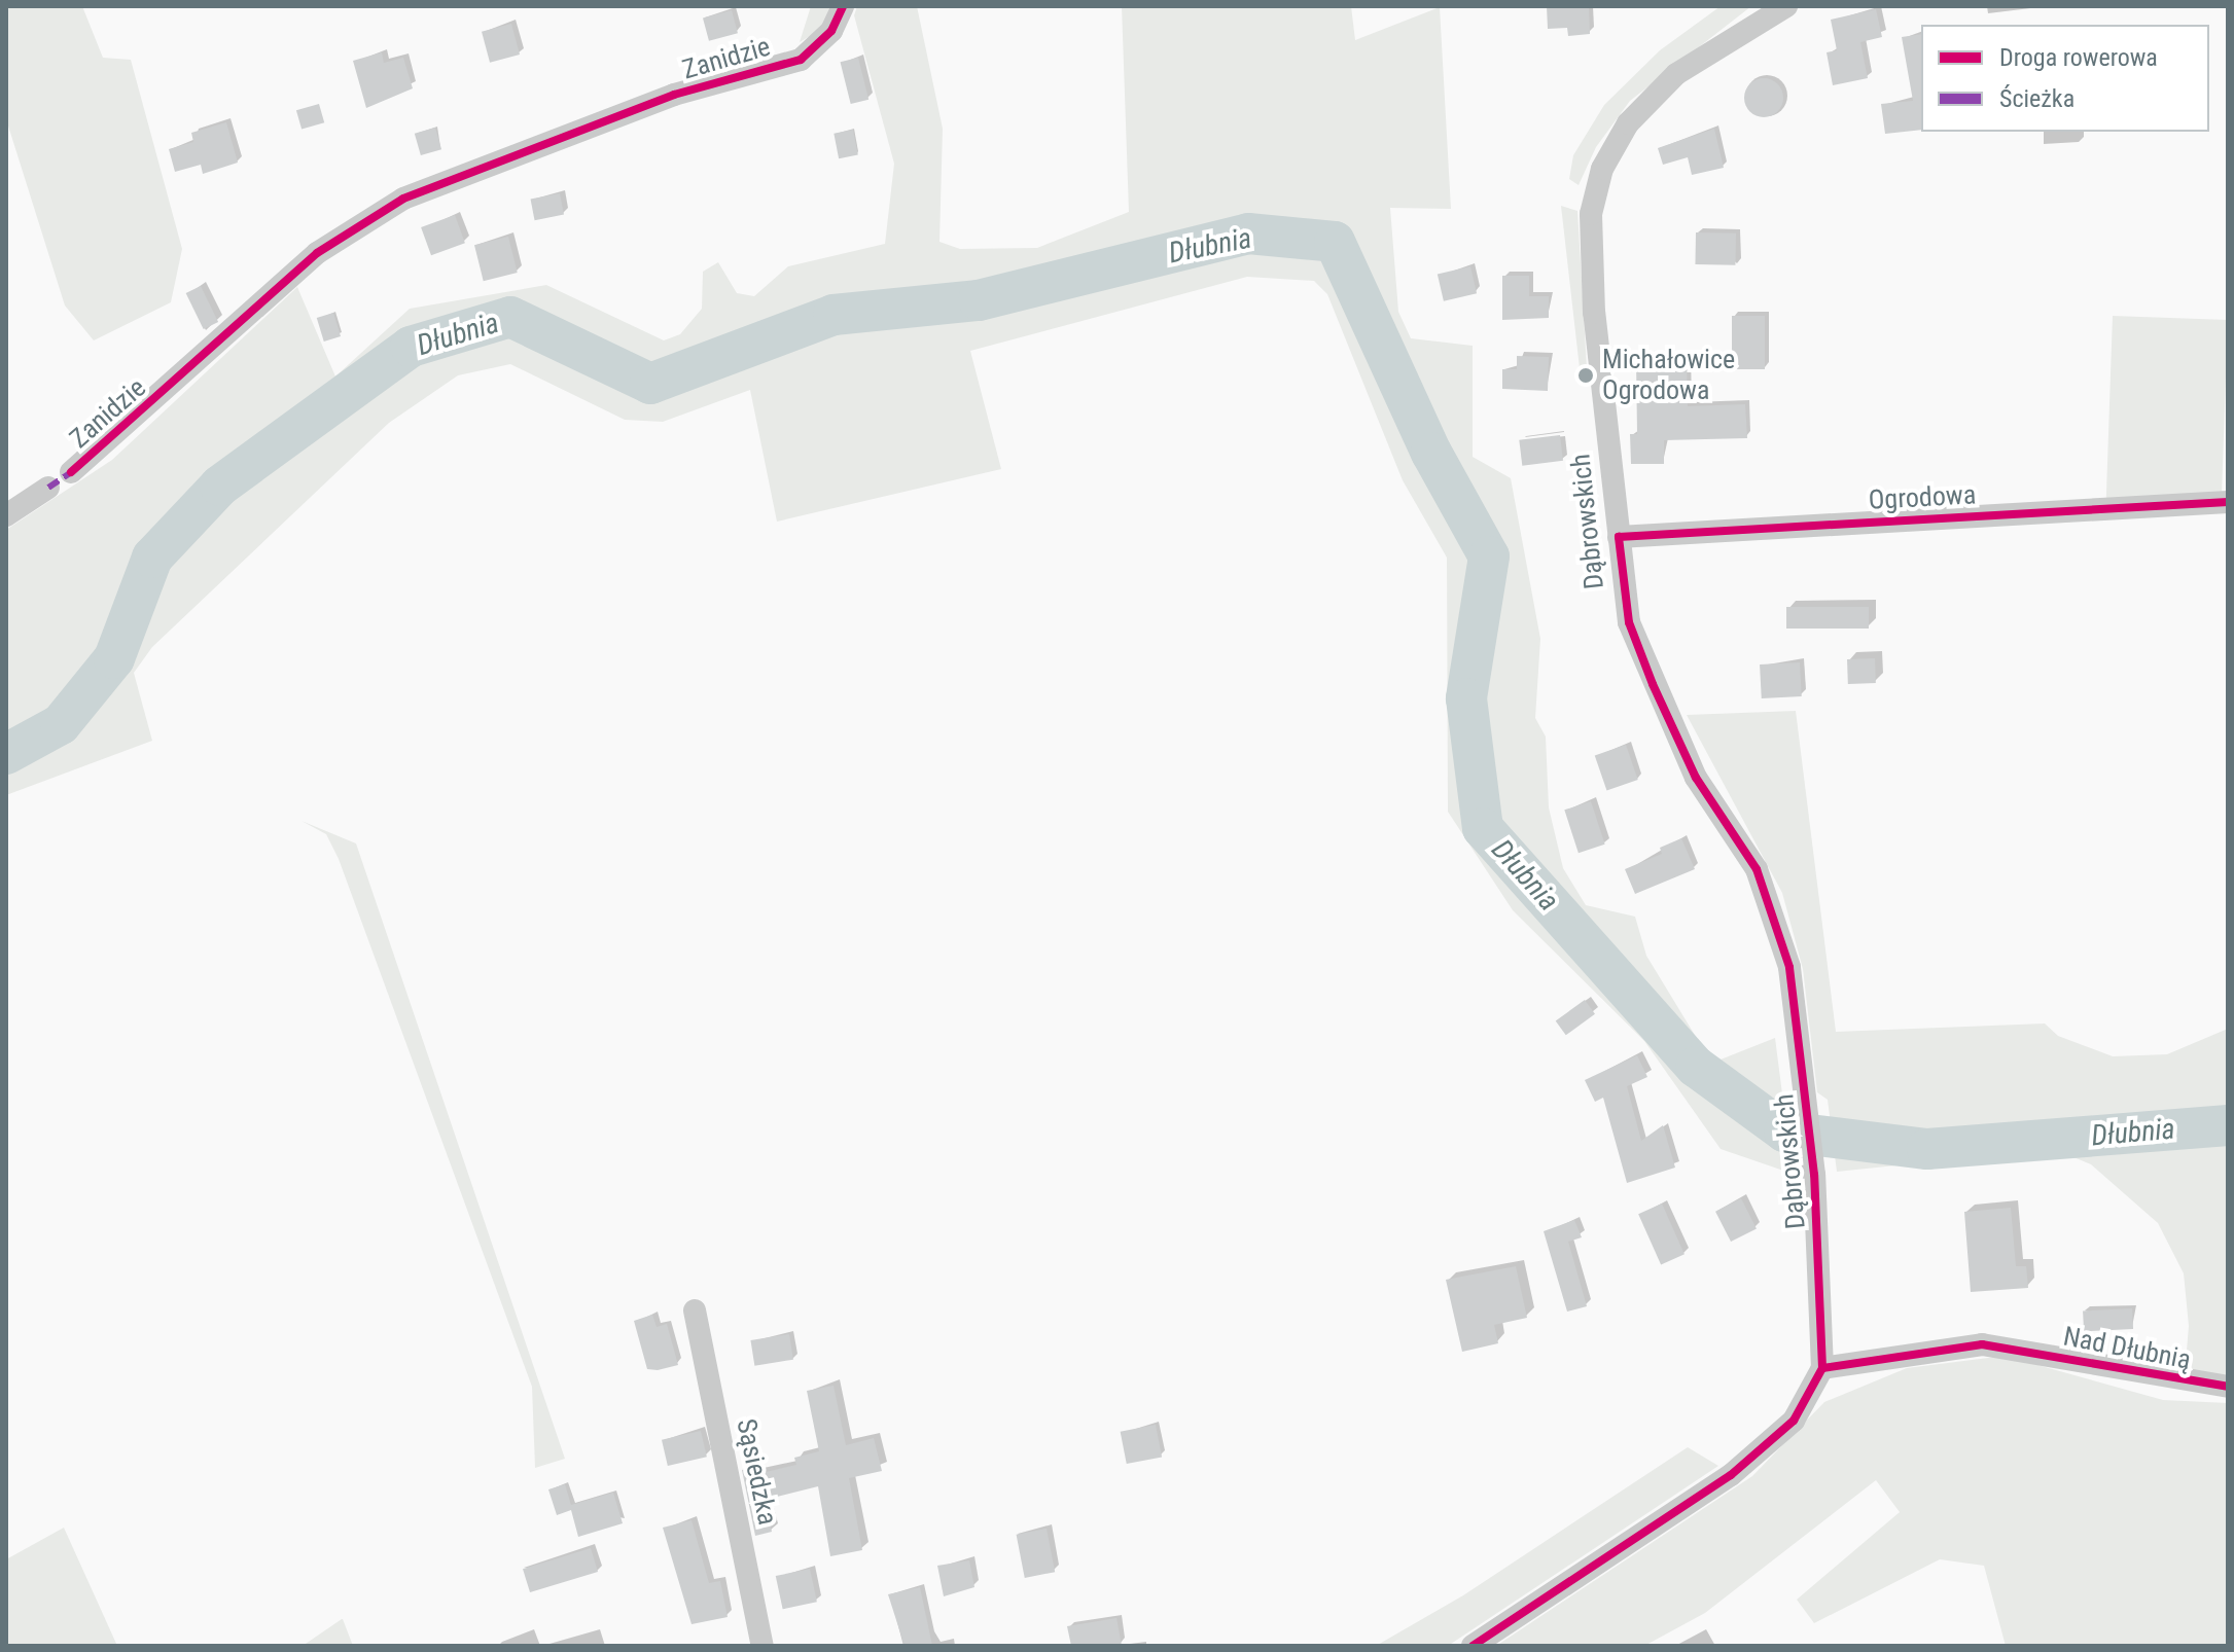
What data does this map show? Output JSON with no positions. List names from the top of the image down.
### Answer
{
  "streets": {
    "street": [
      "Zanidzie",
      "Ogrodowa",
      "Dąbrowskich",
      "Nad Dłubnią",
      "Sąsiedzka"
    ]
  },
  "crossings": [
    ["Ogrodowa", "Dąbrowskich"],
    ["Dąbrowskich", "Nad Dłubnią"]
  ],
  "water": ["Dłubnia"],
  "places": ["Michałowice Ogrodowa"],
  "legend": ["Droga rowerowa", "Ścieżka"]
}
